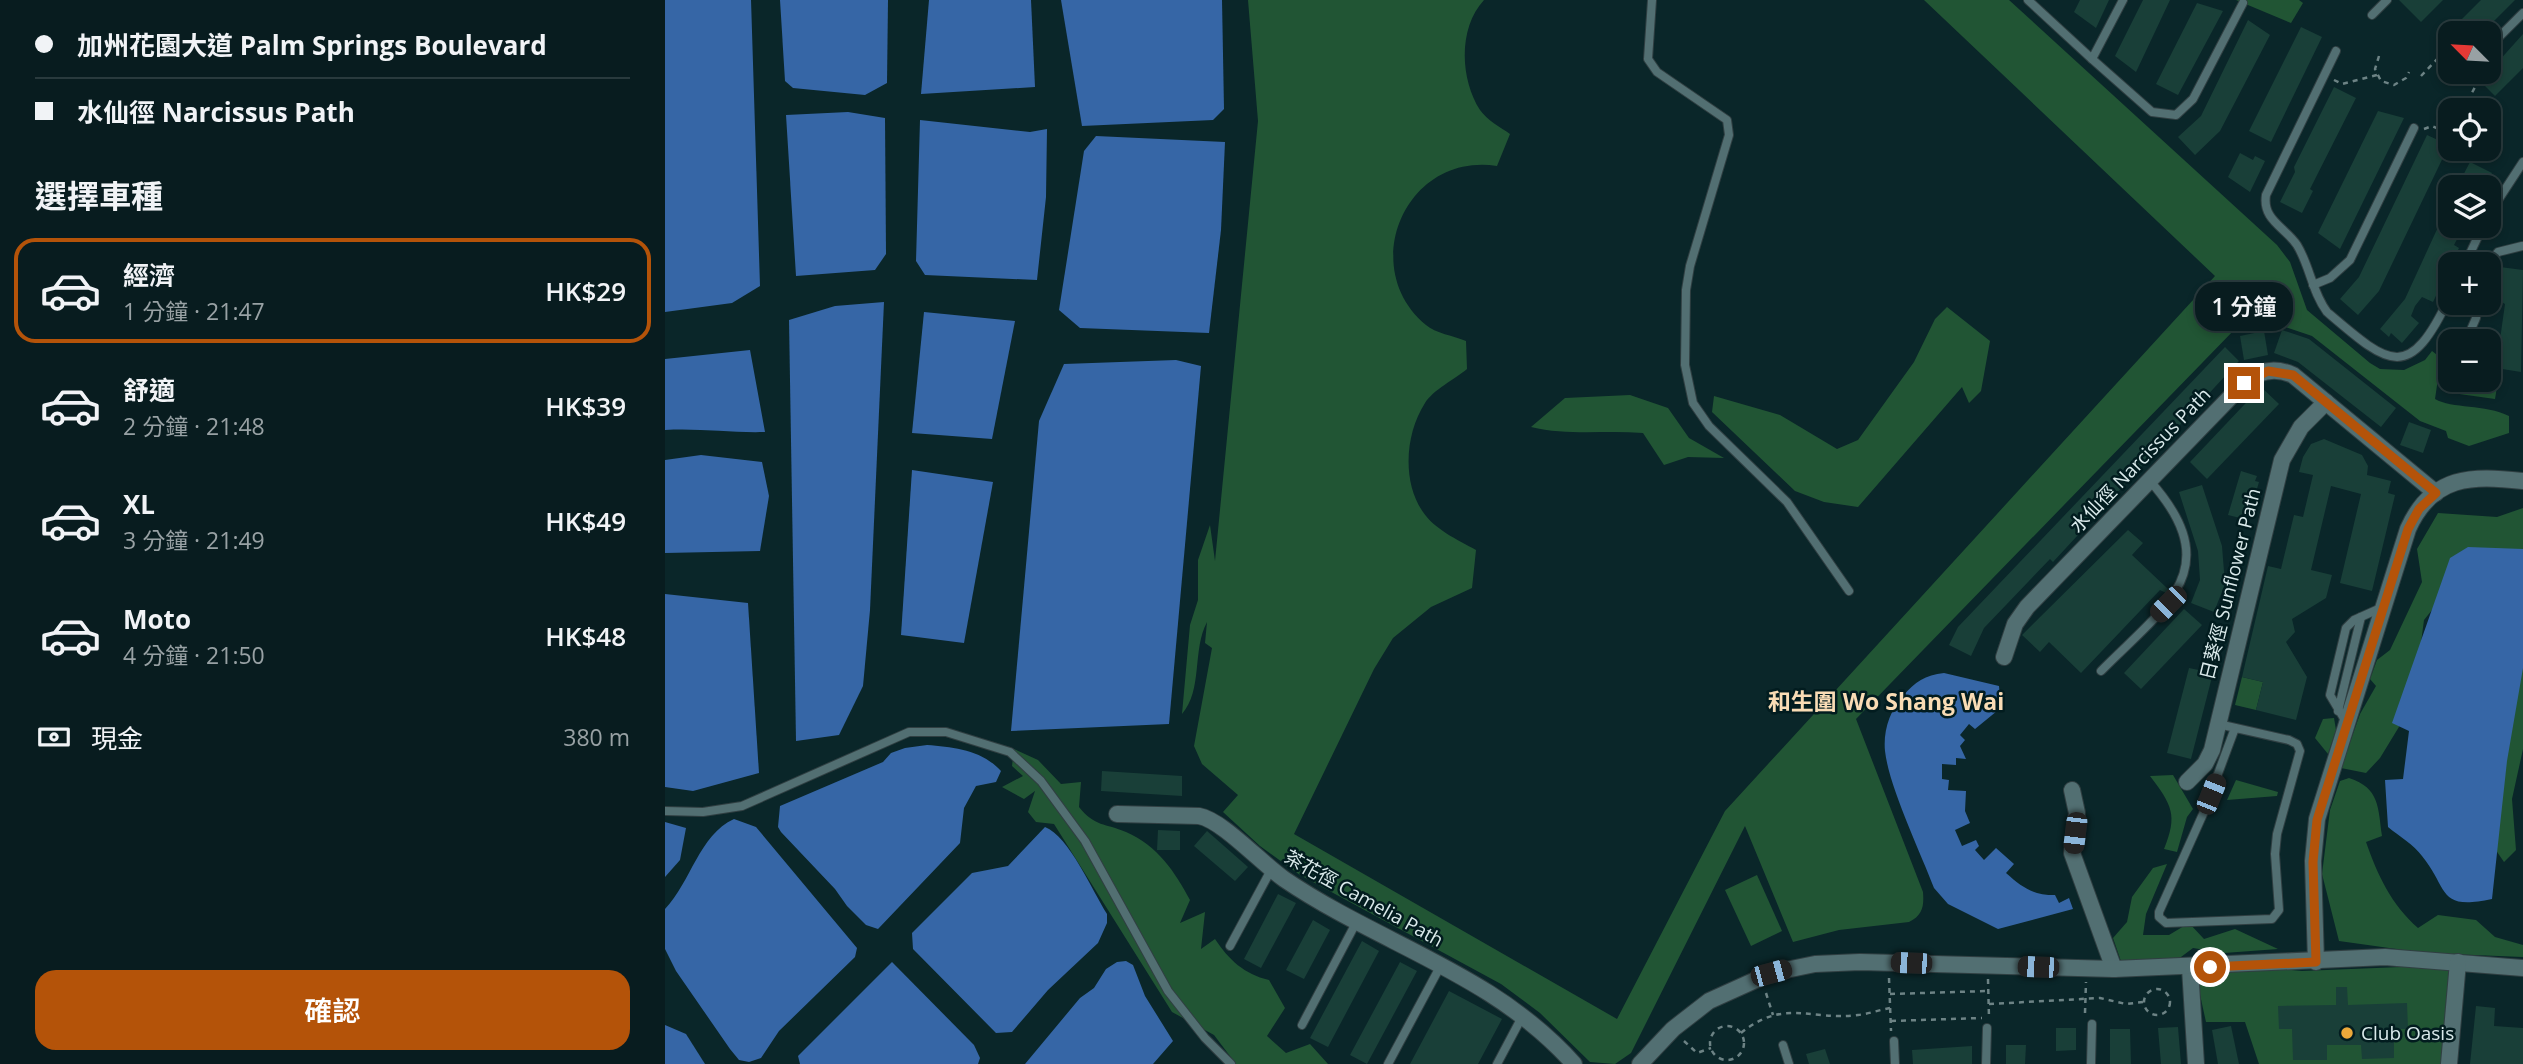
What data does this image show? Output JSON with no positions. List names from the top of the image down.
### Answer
{
  "streets": {
    "street": ["水仙徑 Narcissus Path", "日葵徑 Sunflower Path", "茶花徑 Camelia Path"]
  },
  "crossings": [
    ["水仙徑 Narcissus Path", "日葵徑 Sunflower Path"]
  ],
  "districts": ["和生圍 Wo Shang Wai"],
  "places": ["Club Oasis"],
  "north": "top left",
  "page": {
    "banner": ["加州花園大道 Palm Springs Boulevard", "水仙徑 Narcissus Path"],
    "map_buttons": ["+", "−"],
    "heading": "選擇車種",
    "list": [
      {
        "name": "經濟",
        "note": "1 分鐘 · 21:47",
        "value": "HK$29"
      },
      {
        "name": "舒適",
        "note": "2 分鐘 · 21:48",
        "value": "HK$39"
      },
      {
        "name": "XL",
        "note": "3 分鐘 · 21:49",
        "value": "HK$49"
      },
      {
        "name": "Moto",
        "note": "4 分鐘 · 21:50",
        "value": "HK$48"
      }
    ],
    "bubble": "1 分鐘",
    "pay": ["現金", "380 m"],
    "buttons": "確認"
  }
}
